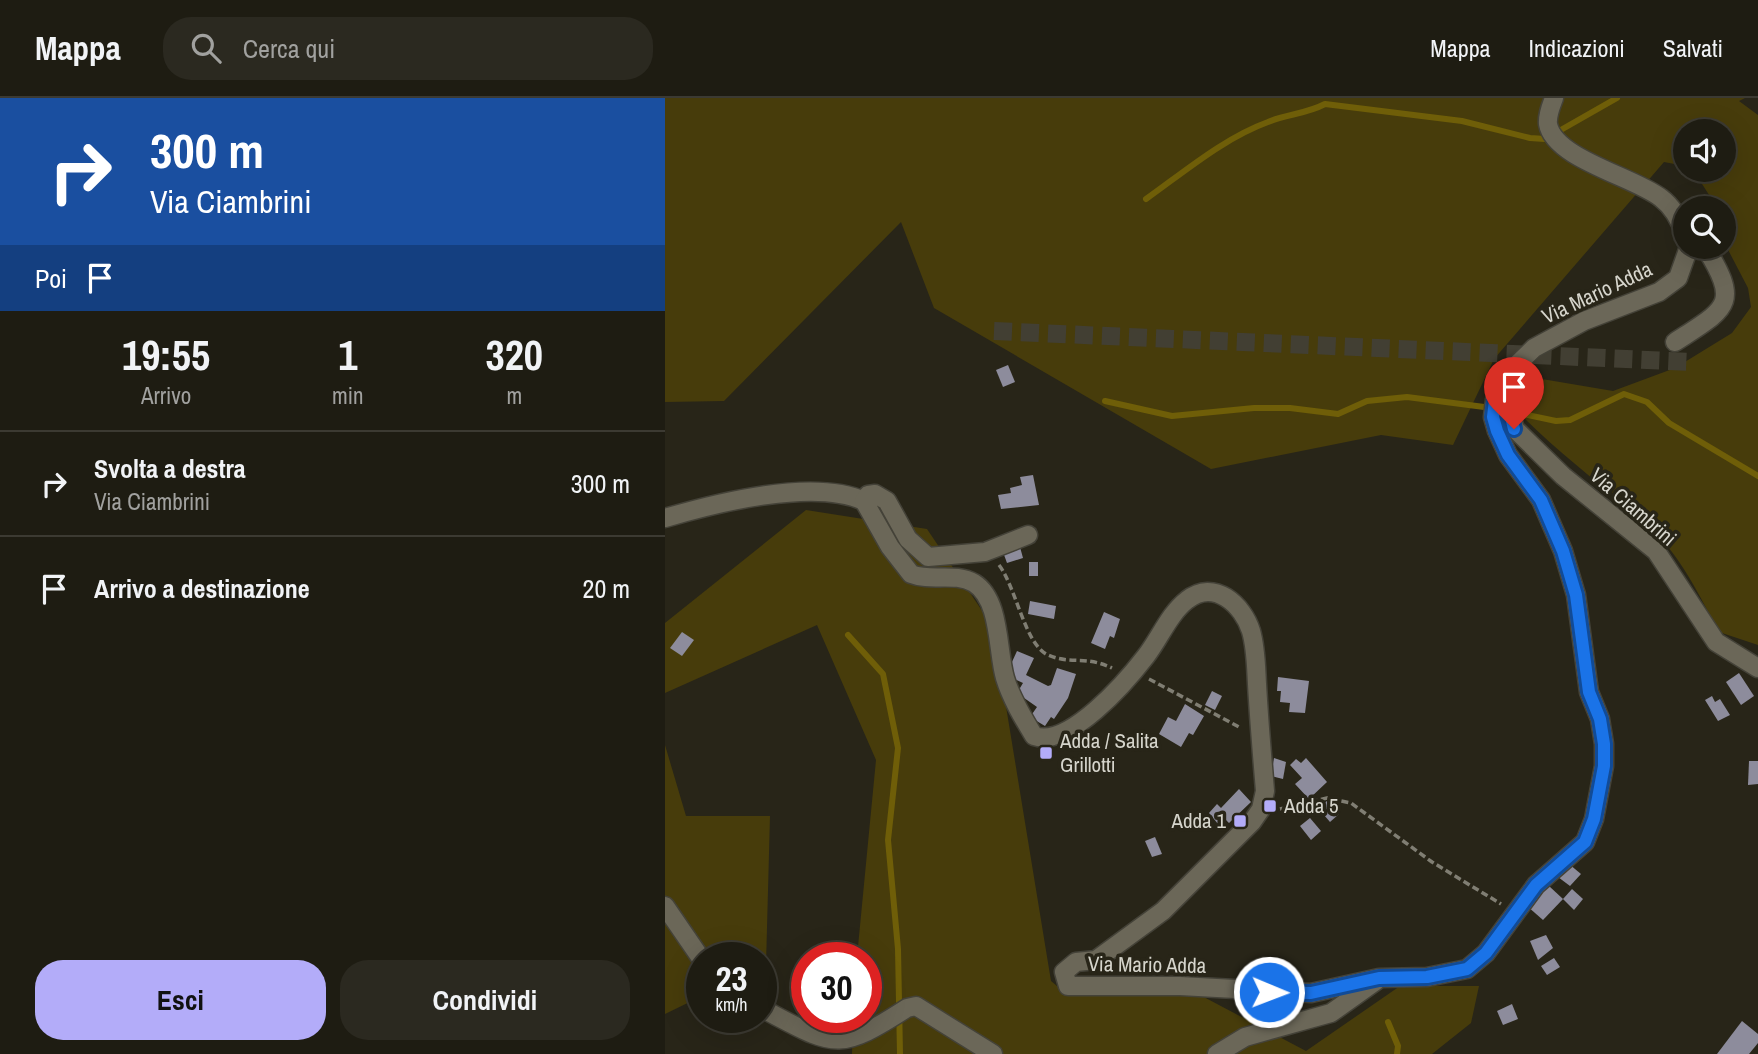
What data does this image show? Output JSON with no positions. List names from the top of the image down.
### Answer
{
  "streets": {
    "street": ["Via Mario Adda", "Via Ciambrini"]
  },
  "crossings": [
    ["Via Mario Adda", "Via Ciambrini"]
  ],
  "places": {
    "transit": ["Adda / Salita Grillotti", "Adda 5", "Adda 1"]
  },
  "page": {
    "header": "Mappa",
    "search": "Cerca qui",
    "nav": ["Mappa", "Indicazioni", "Salvati"],
    "turn": ["300 m", "Via Ciambrini"],
    "then": "Poi",
    "eta": [
      "19:55",
      "Arrivo",
      "1",
      "min",
      "320",
      "m"
    ],
    "list": [
      {
        "name": "Svolta a destra",
        "note": "Via Ciambrini",
        "value": "300 m"
      },
      {
        "name": "Arrivo a destinazione",
        "value": "20 m"
      }
    ],
    "speed": "23 km/h",
    "limit": "30",
    "buttons": ["Esci", "Condividi"]
  }
}
